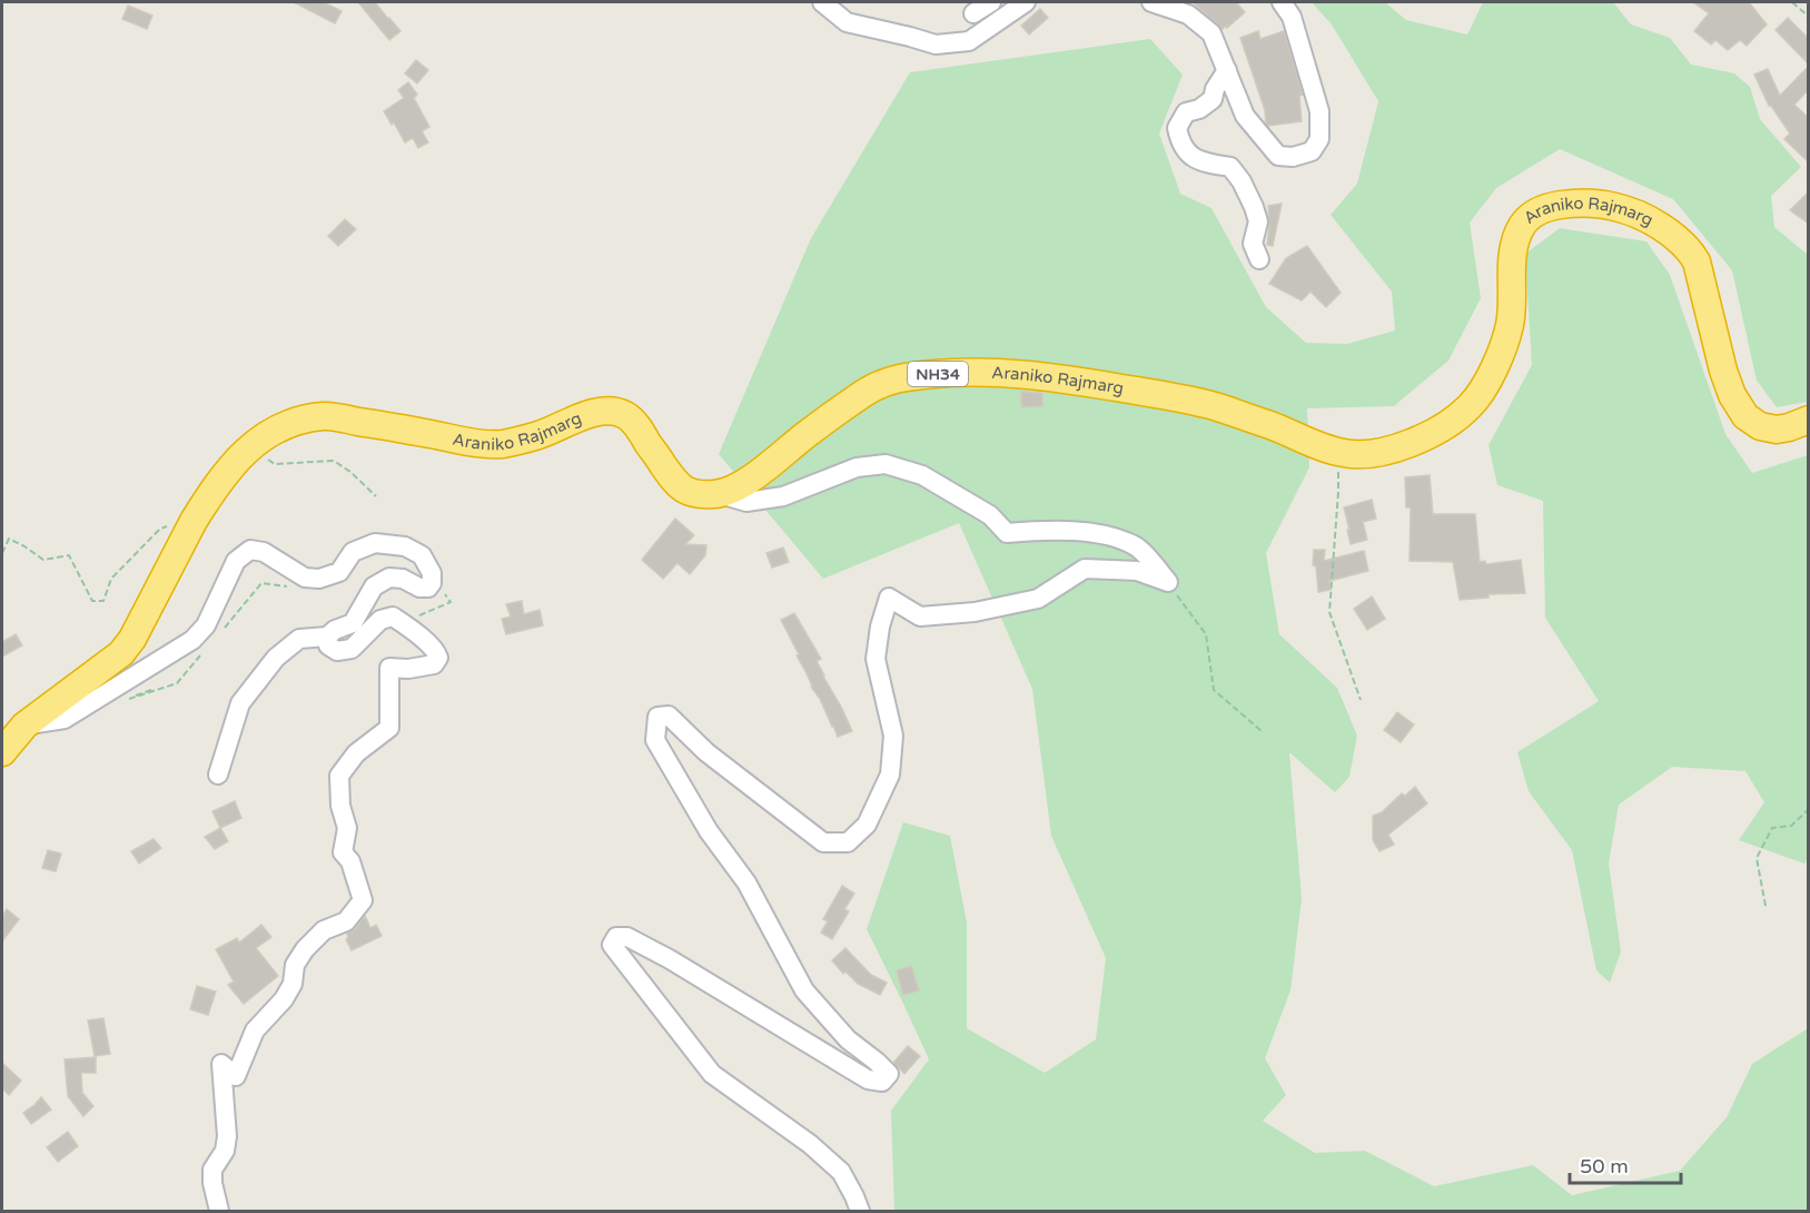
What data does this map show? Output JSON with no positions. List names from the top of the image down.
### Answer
{
  "streets": {
    "highway": ["Araniko Rajmarg", "NH34"]
  },
  "scale_bar": "50 m"
}
